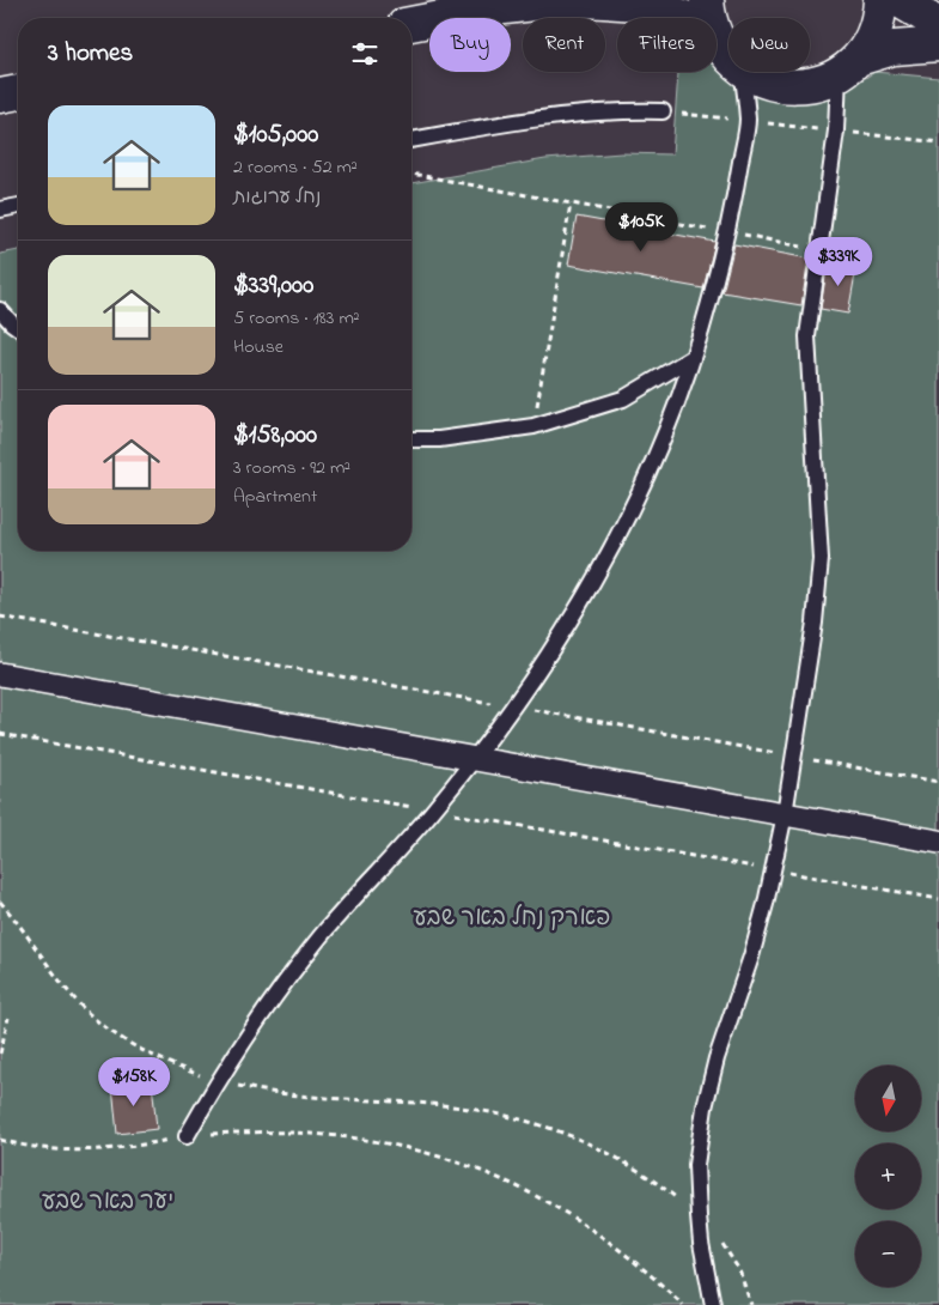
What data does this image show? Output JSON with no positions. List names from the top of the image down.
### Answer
{
  "parks": ["פארק נחל באר שבע", "יער באר שבע"],
  "north": "bottom",
  "page": {
    "chip": [
      "Buy",
      "Rent",
      "Filters",
      "New"
    ],
    "heading": "3 homes",
    "list": [
      {
        "name": "$105,000",
        "note": "2 rooms · 52 m² · נחל ערוגות"
      },
      {
        "name": "$339,000",
        "note": "5 rooms · 183 m² · House"
      },
      {
        "name": "$158,000",
        "note": "3 rooms · 92 m² · Apartment"
      }
    ],
    "price": ["$105K", "$339K", "$158K"],
    "map_buttons": ["+", "−"]
  }
}
